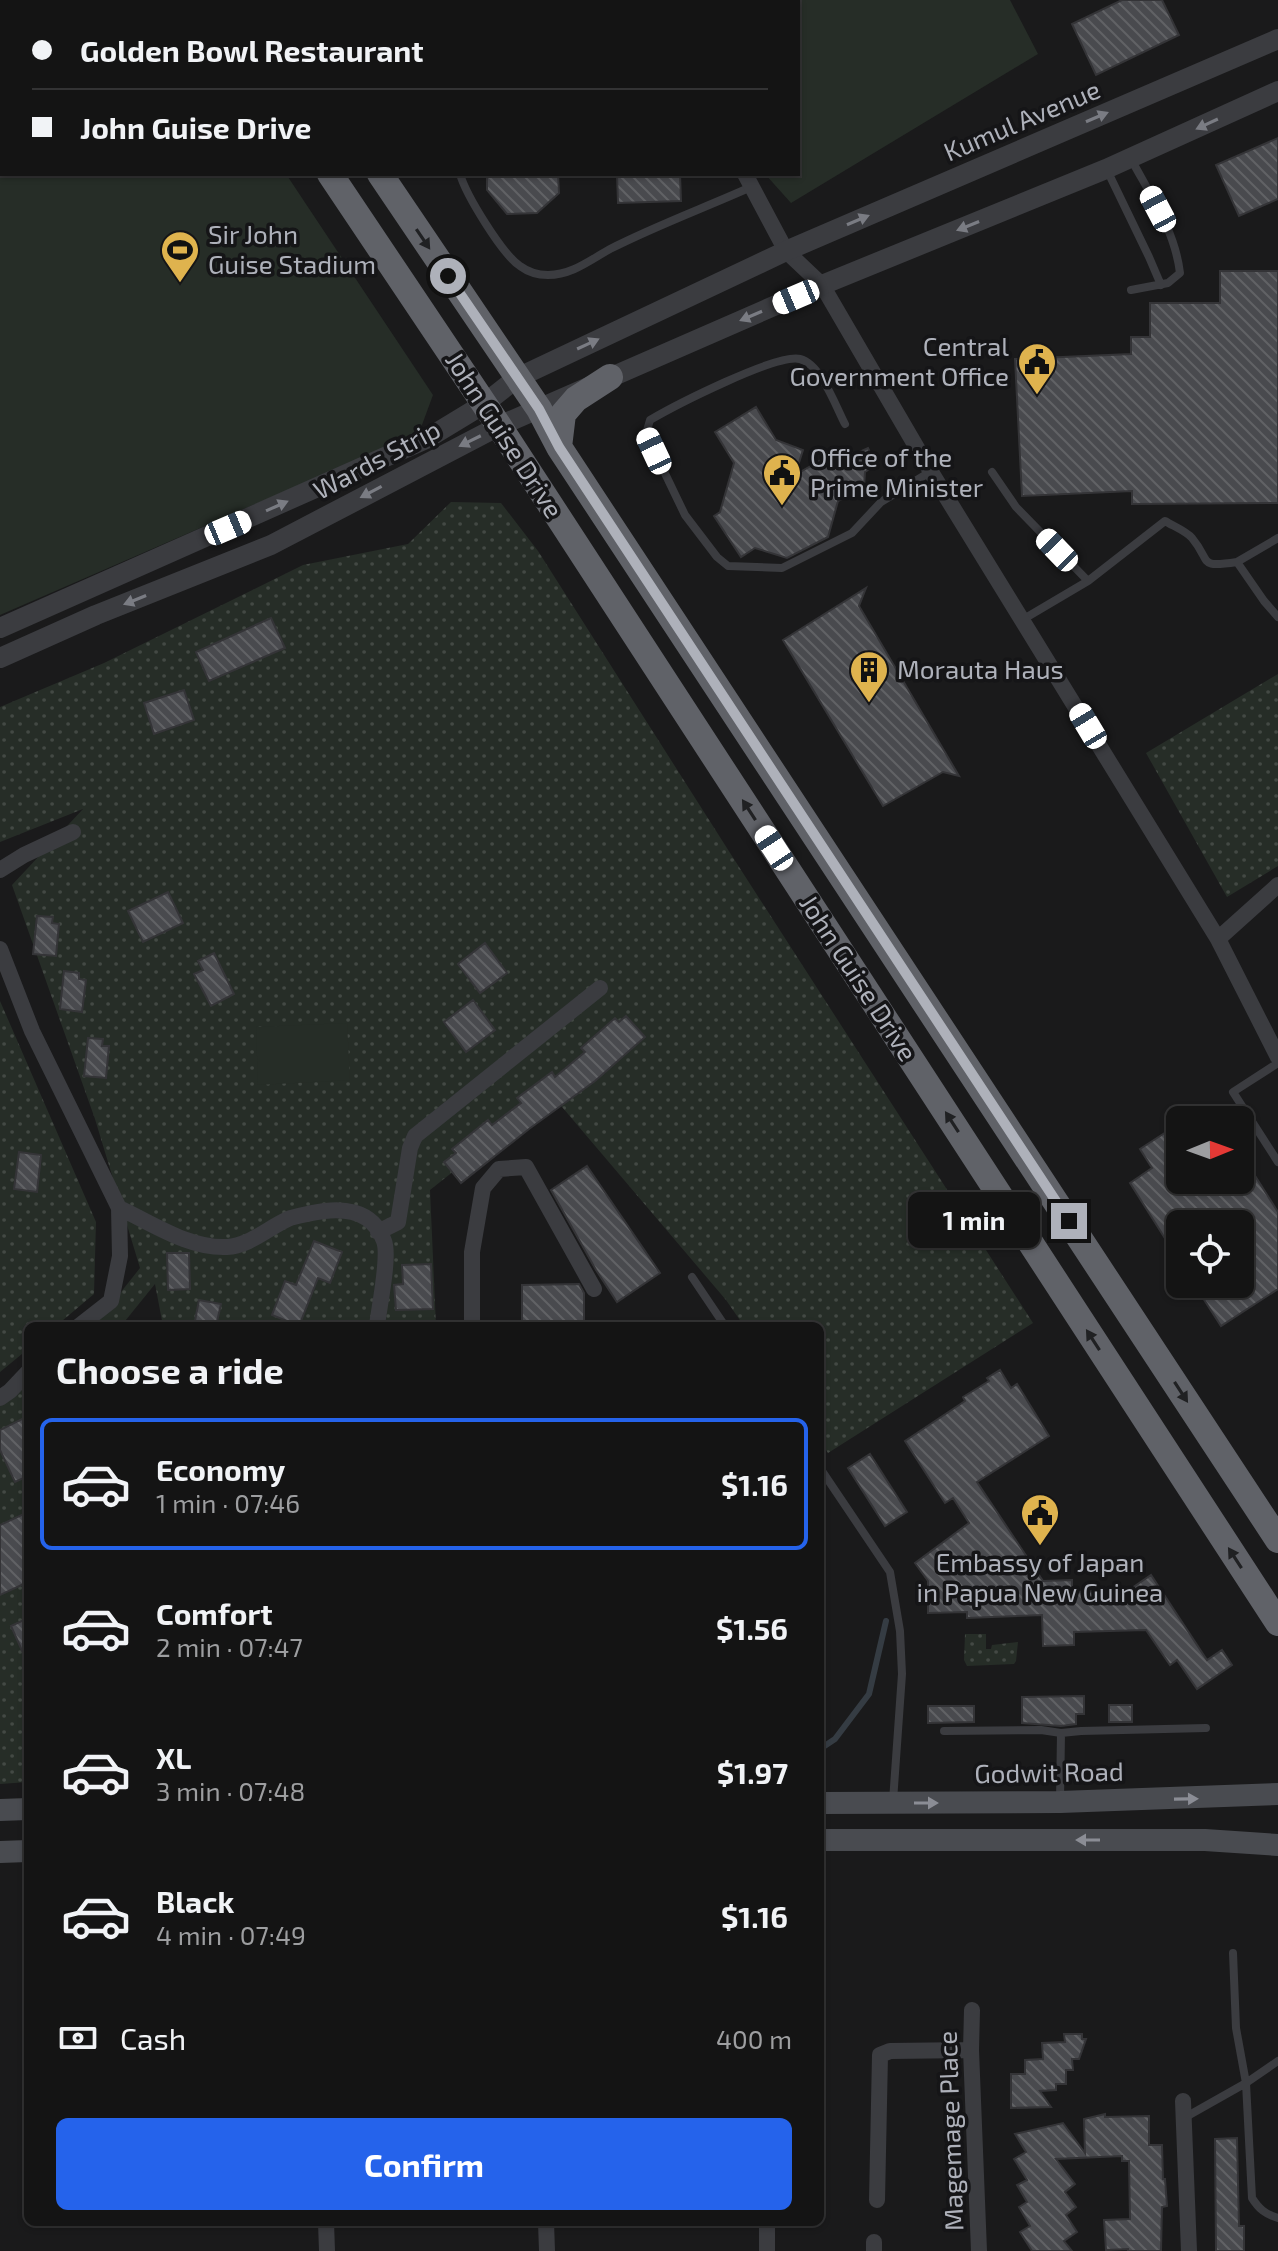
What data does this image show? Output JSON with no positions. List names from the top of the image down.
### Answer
{
  "streets": {
    "highway": ["John Guise Drive"],
    "main road": ["Godwit Road"],
    "street": ["Kumul Avenue", "Wards Strip", "Magemage Place"]
  },
  "crossings": [
    ["Kumul Avenue", "Wards Strip"],
    ["John Guise Drive", "Wards Strip"]
  ],
  "places": {
    "sports": ["Sir John Guise Stadium"],
    "public building": ["Central Government Office", "Office of the Prime Minister", "Embassy of Japan in Papua New Guinea"],
    "building": ["Morauta Haus"]
  },
  "north": "right",
  "page": {
    "banner": ["Golden Bowl Restaurant", "John Guise Drive"],
    "bubble": "1 min",
    "heading": "Choose a ride",
    "list": [
      {
        "name": "Economy",
        "note": "1 min · 07:46",
        "value": "$1.16"
      },
      {
        "name": "Comfort",
        "note": "2 min · 07:47",
        "value": "$1.56"
      },
      {
        "name": "XL",
        "note": "3 min · 07:48",
        "value": "$1.97"
      },
      {
        "name": "Black",
        "note": "4 min · 07:49",
        "value": "$1.16"
      }
    ],
    "pay": ["Cash", "400 m"],
    "buttons": "Confirm"
  }
}
